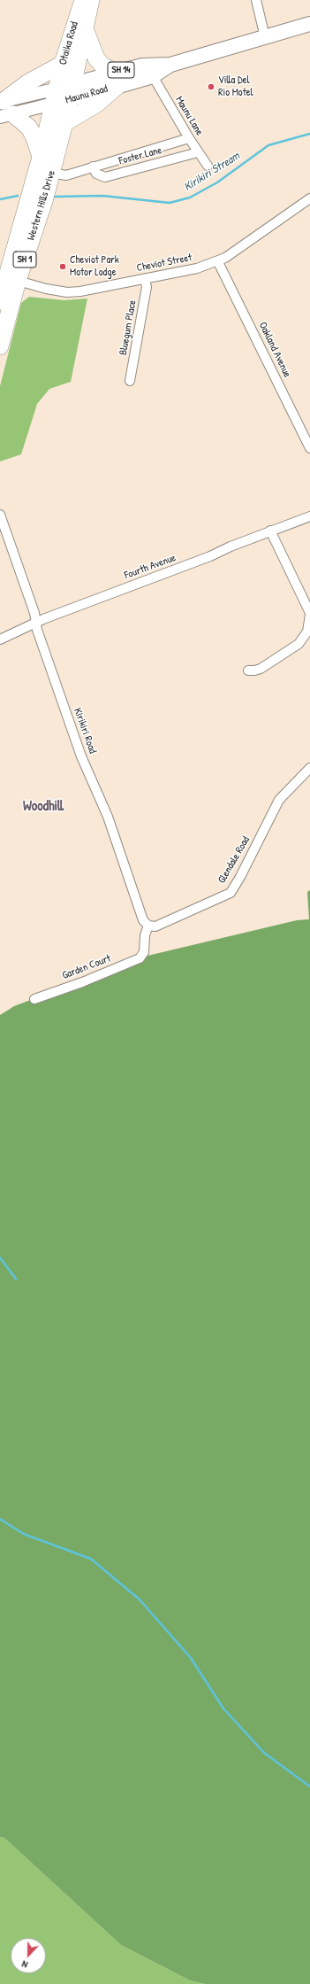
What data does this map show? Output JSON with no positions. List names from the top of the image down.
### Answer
{
  "streets": {
    "highway": ["Otaika Road", "Western Hills Drive", "SH 1"],
    "main road": ["SH 14", "Maunu Road"],
    "street": [
      "Maunu Lane",
      "Foster Lane",
      "Cheviot Street",
      "Bluegum Place",
      "Oakland Avenue",
      "Fourth Avenue",
      "Kirikiri Road",
      "Glendale Road",
      "Garden Court"
    ]
  },
  "crossings": [
    ["Otaika Road", "Maunu Road"],
    ["Otaika Road", "Western Hills Drive"],
    ["Maunu Road", "Maunu Lane"],
    ["Maunu Road", "Western Hills Drive"],
    ["Maunu Lane", "Foster Lane"],
    ["Foster Lane", "Western Hills Drive"],
    ["Western Hills Drive", "Cheviot Street"],
    ["Cheviot Street", "Bluegum Place"],
    ["Cheviot Street", "Oakland Avenue"],
    ["Fourth Avenue", "Kirikiri Road"],
    ["Kirikiri Road", "Glendale Road"],
    ["Kirikiri Road", "Garden Court"],
    ["Glendale Road", "Garden Court"]
  ],
  "districts": ["Woodhill"],
  "water": ["Kirikiri Stream"],
  "places": ["Villa Del Rio Motel", "Cheviot Park Motor Lodge"],
  "north": "bottom"
}
